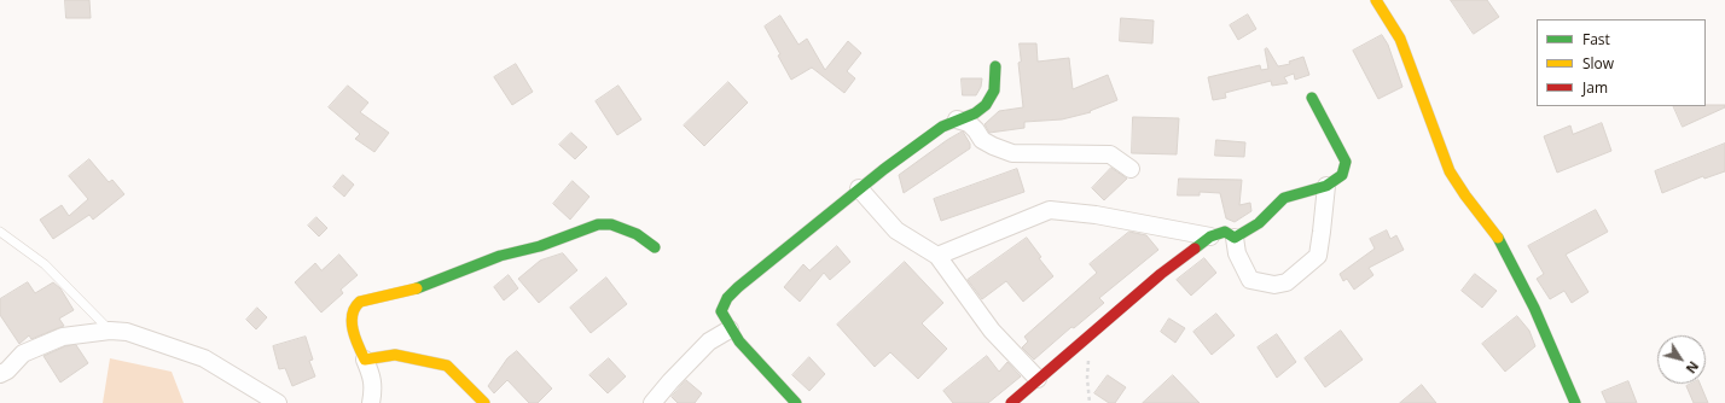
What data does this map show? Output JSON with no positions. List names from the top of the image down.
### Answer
{
  "legend": ["Fast", "Slow", "Jam"],
  "north": "bottom right"
}
